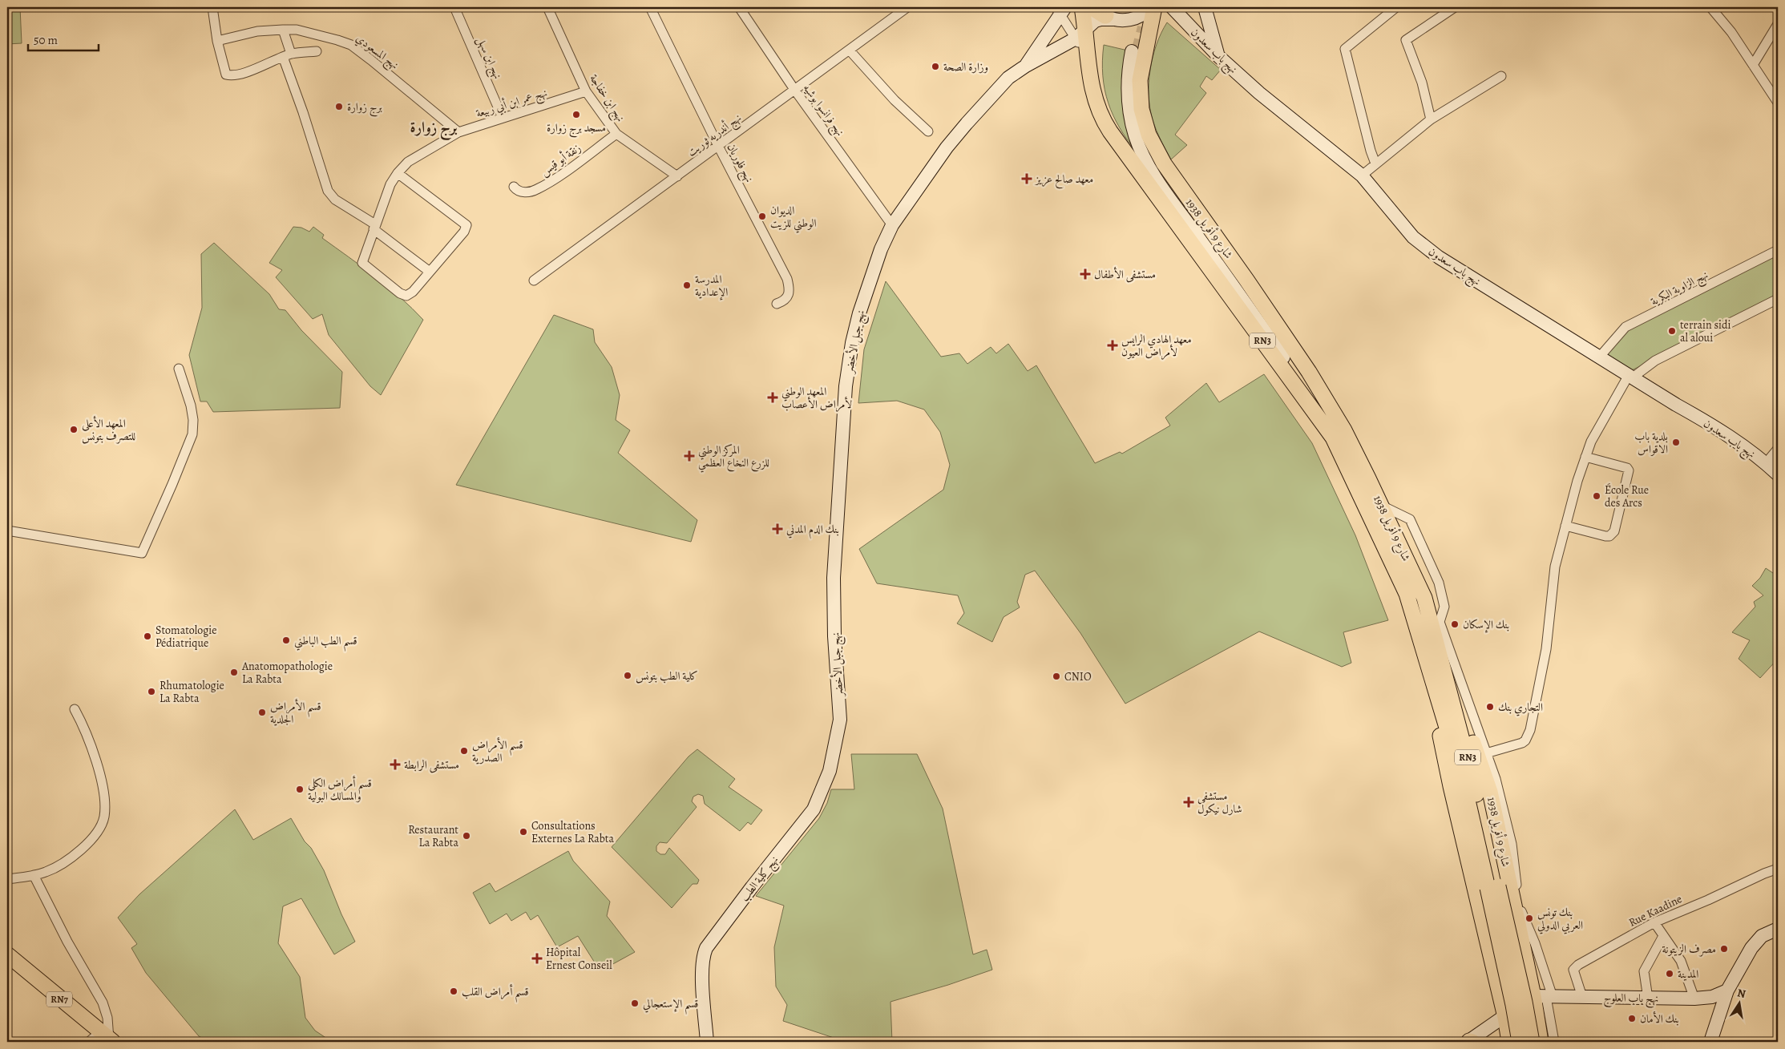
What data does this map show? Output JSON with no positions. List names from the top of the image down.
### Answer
{
  "streets": {
    "main road": ["شارع 9 أفريل 1938", "RN3", "RN7"],
    "street": [
      "نهج باب سعدون",
      "نهج المسعودي",
      "نهج ابن سهل",
      "نهج ابن خفاجة",
      "نهج عمر ابن أبي ربيعة",
      "نهج فرانسوا بوشيه",
      "نهج أندريه ثوريت",
      "زنقة أبو قيس",
      "نهج فلوريان",
      "نهج الزاوية البكرية",
      "نهج جبل الأخضر",
      "نهج كلية الطب",
      "Rue Kaadine",
      "نهج باب العلوج"
    ]
  },
  "crossings": [
    ["نهج باب سعدون", "نهج الزاوية البكرية"],
    ["نهج المسعودي", "نهج عمر ابن أبي ربيعة"],
    ["نهج ابن سهل", "نهج عمر ابن أبي ربيعة"],
    ["نهج ابن خفاجة", "نهج عمر ابن أبي ربيعة"],
    ["نهج ابن خفاجة", "نهج أندريه ثوريت"],
    ["نهج ابن خفاجة", "زنقة أبو قيس"],
    ["نهج فرانسوا بوشيه", "نهج أندريه ثوريت"],
    ["نهج فرانسوا بوشيه", "نهج جبل الأخضر"],
    ["نهج أندريه ثوريت", "نهج فلوريان"],
    ["شارع 9 أفريل 1938", "نهج جبل الأخضر"],
    ["شارع 9 أفريل 1938", "نهج باب العلوج"],
    ["نهج جبل الأخضر", "نهج كلية الطب"],
    ["Rue Kaadine", "نهج باب العلوج"]
  ],
  "districts": ["برج زوارة"],
  "places": {
    "other": [
      "وزارة الصحة",
      "برج زوارة",
      "مسجد برج زوارة",
      "الديوان الوطني للزيت",
      "المدرسة الإعدادية",
      "terrain sidi al aloui",
      "المعهد الأعلى للتصرف بتونس",
      "بلدية باب الاقواس",
      "École Rue des Arcs",
      "بنك الإسكان",
      "Stomatologie Pédiatrique",
      "قسم الطب الباطني",
      "Anatomopathologie La Rabta",
      "كلية الطب بتونس",
      "CNIO",
      "Rhumatologie La Rabta",
      "التجاري بنك",
      "قسم الأمراض الجلدية",
      "قسم الأمراض الصدرية",
      "قسم أمراض الكلى والمسالك البولية",
      "Consultations Externes La Rabta",
      "Restaurant La Rabta",
      "بنك تونس العربي الدولي",
      "مصرف الزيتونة",
      "المدينة",
      "قسم أمراض القلب",
      "قسم الإستعجالي",
      "بنك الأمان"
    ],
    "health": [
      "معهد صالح عزيز",
      "مستشفى الأطفال",
      "معهد الهادي الرايس لأمراض العيون",
      "المعهد الوطني لأمراض الأعصاب",
      "المركز الوطني للزرع النخاع العظمي",
      "بنك الدم المدني",
      "مستشفى الرابطة",
      "مستشفى شارل نيكول",
      "Hôpital Ernest Conseil"
    ]
  },
  "scale_bar": "50 m",
  "north": "top"
}
